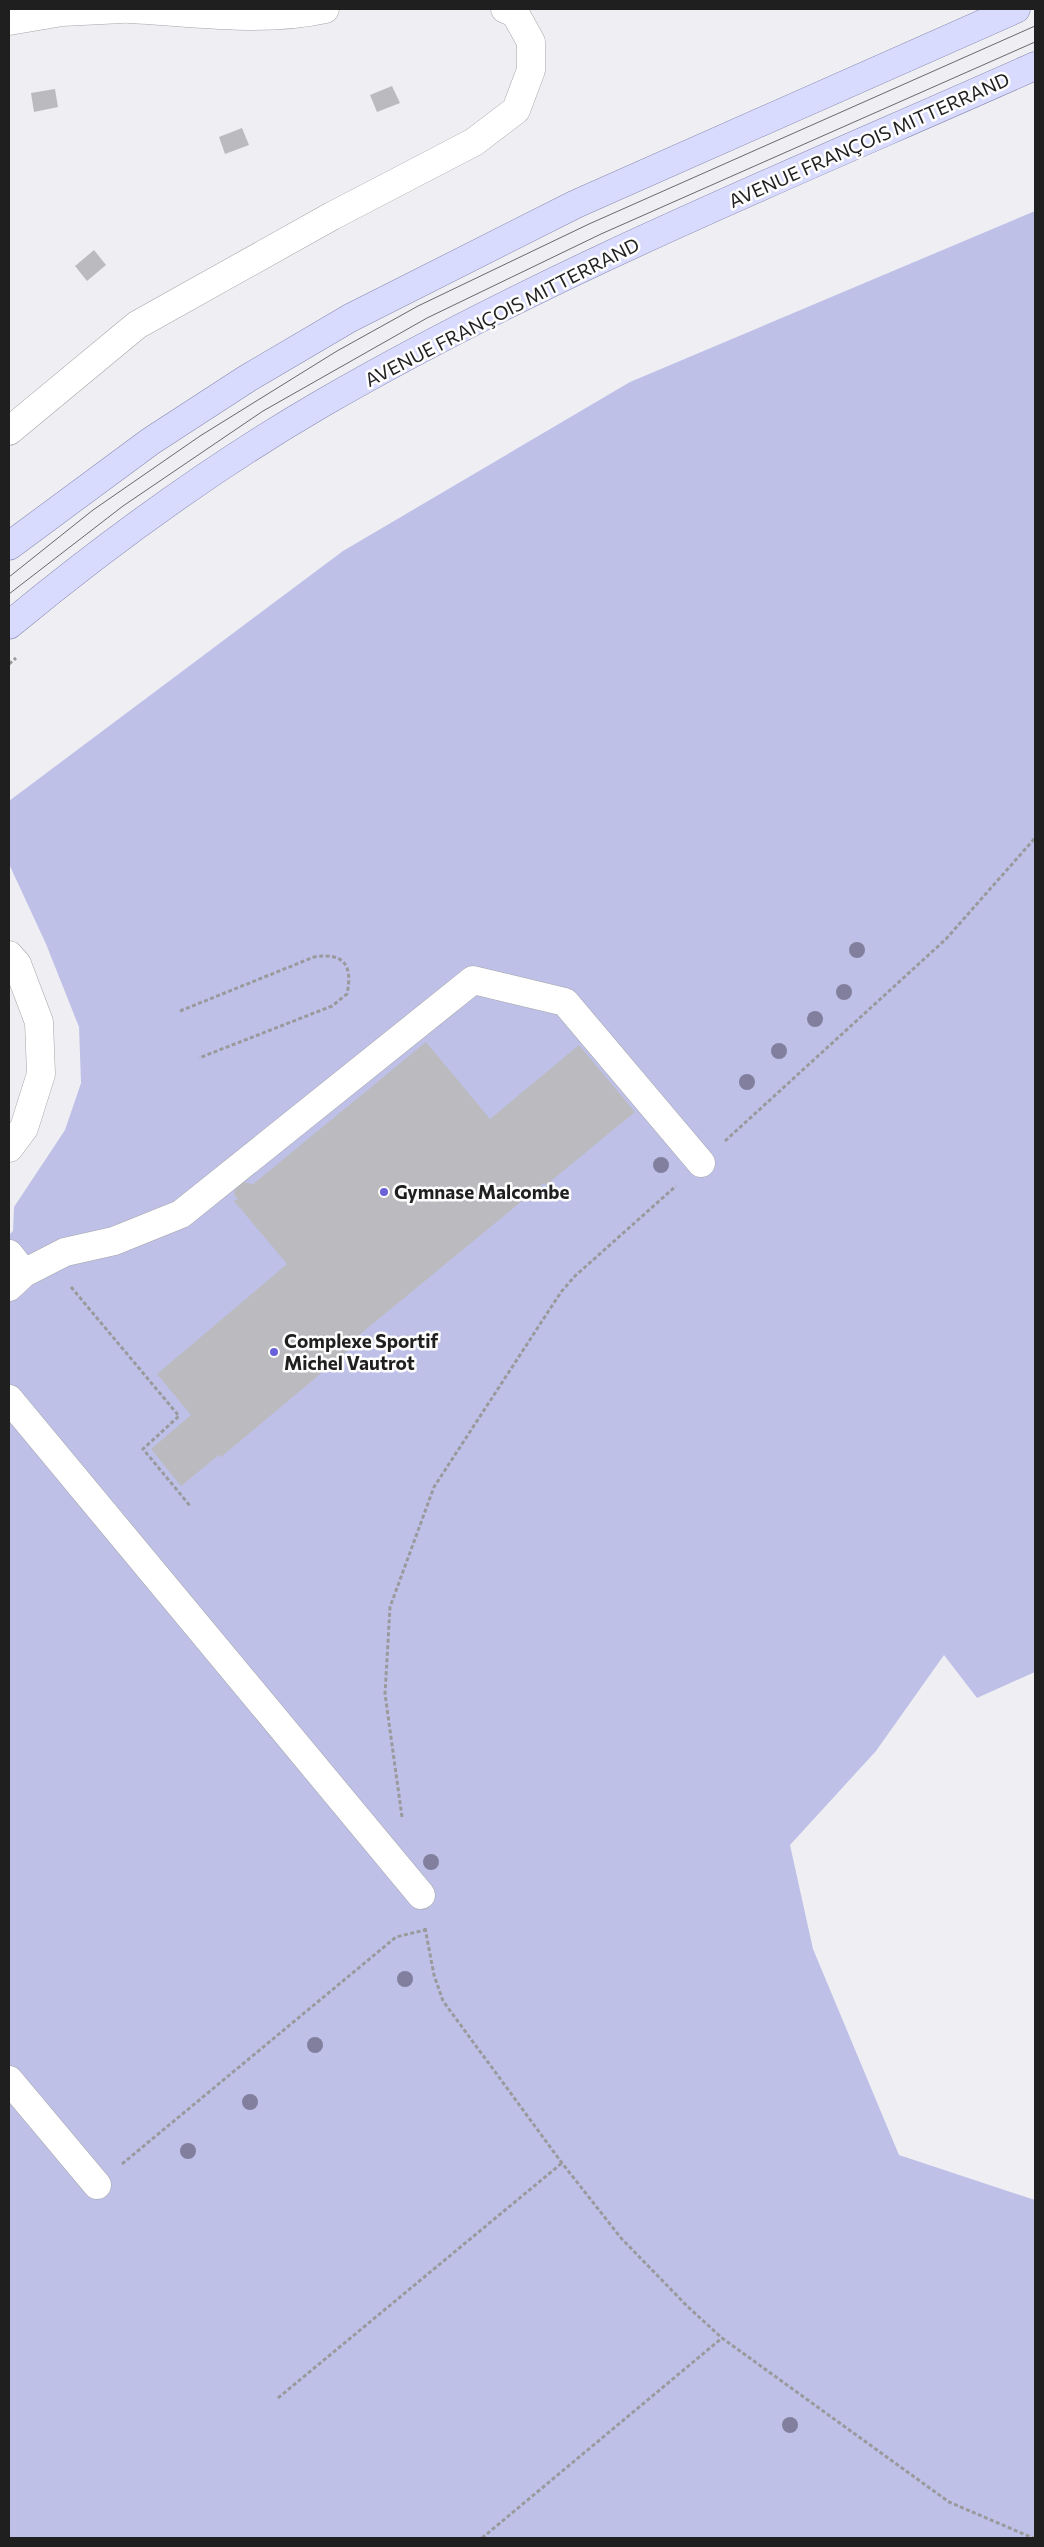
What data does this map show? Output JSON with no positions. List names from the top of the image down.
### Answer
{
  "streets": {
    "main road": ["AVENUE FRANÇOIS MITTERRAND"]
  },
  "places": ["Gymnase Malcombe", "Complexe Sportif Michel Vautrot"]
}
